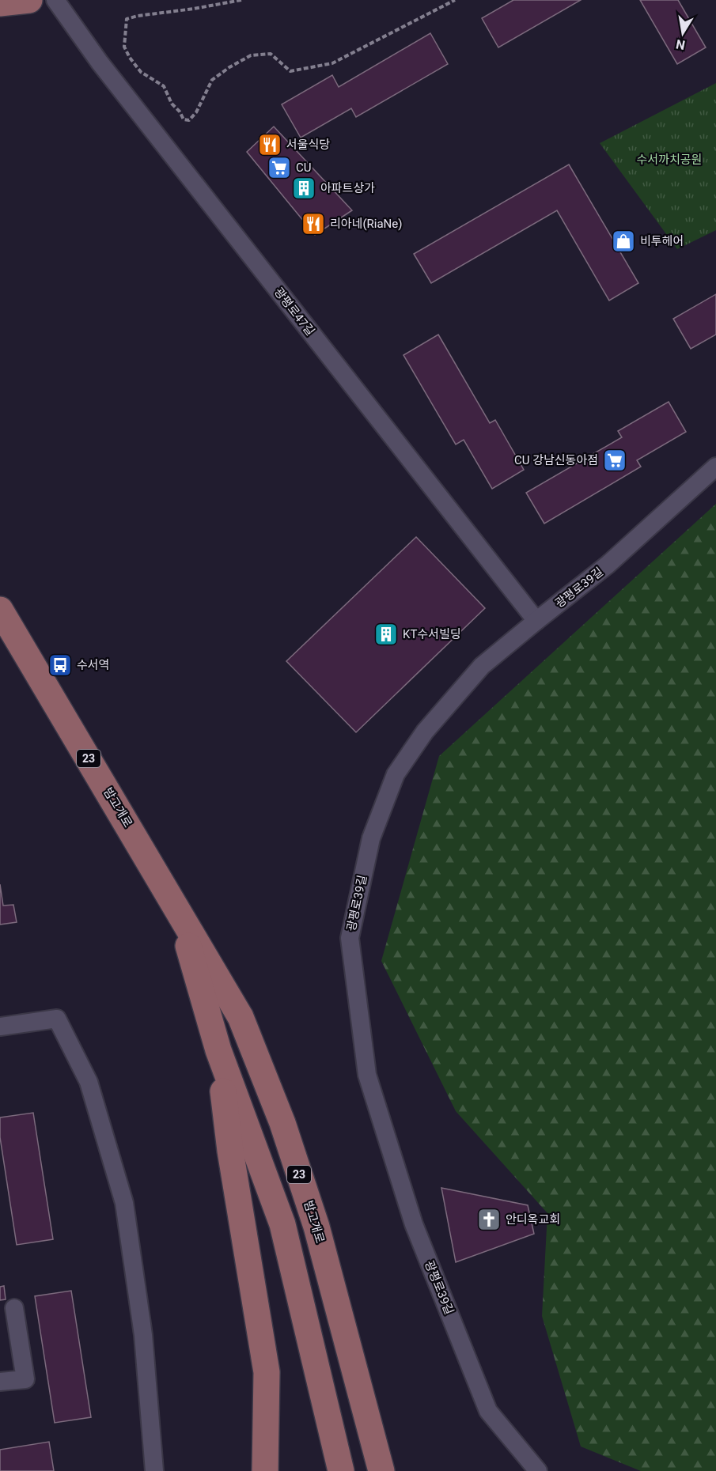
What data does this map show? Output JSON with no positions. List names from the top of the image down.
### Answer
{
  "streets": {
    "main road": ["23", "밤고개로"],
    "street": ["광평로47길", "광평로39길"]
  },
  "crossings": [
    ["광평로47길", "광평로39길"]
  ],
  "parks": ["수서까치공원"],
  "places": {
    "restaurant": ["서울식당", "리아네(RiaNe)"],
    "supermarket": ["CU", "CU 강남신동아점"],
    "building": ["아파트상가", "KT수서빌딩"],
    "shop": ["비투헤어"],
    "bus stop": ["수서역"],
    "church": ["안디옥교회"]
  },
  "north": "bottom"
}
